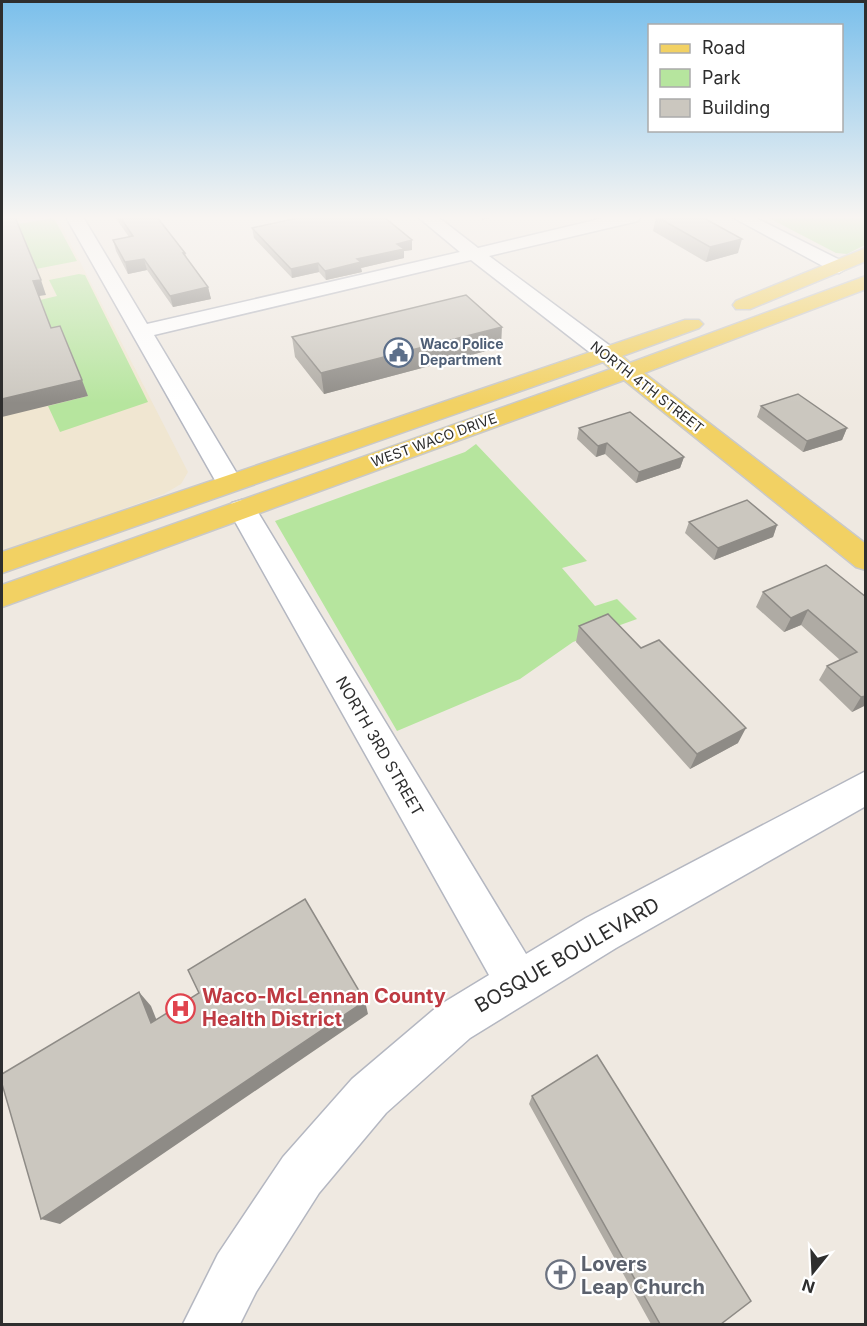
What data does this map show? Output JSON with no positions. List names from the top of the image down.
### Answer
{
  "streets": {
    "main road": ["NORTH 4TH STREET", "WEST WACO DRIVE"],
    "street": ["NORTH 3RD STREET", "BOSQUE BOULEVARD"]
  },
  "crossings": [
    ["NORTH 4TH STREET", "WEST WACO DRIVE"],
    ["WEST WACO DRIVE", "NORTH 3RD STREET"],
    ["NORTH 3RD STREET", "BOSQUE BOULEVARD"]
  ],
  "places": {
    "public building": ["Waco Police Department"],
    "hospital": ["Waco-McLennan County Health District"],
    "church": ["Lovers Leap Church"]
  },
  "legend": ["Road", "Park", "Building"],
  "north": "bottom"
}
